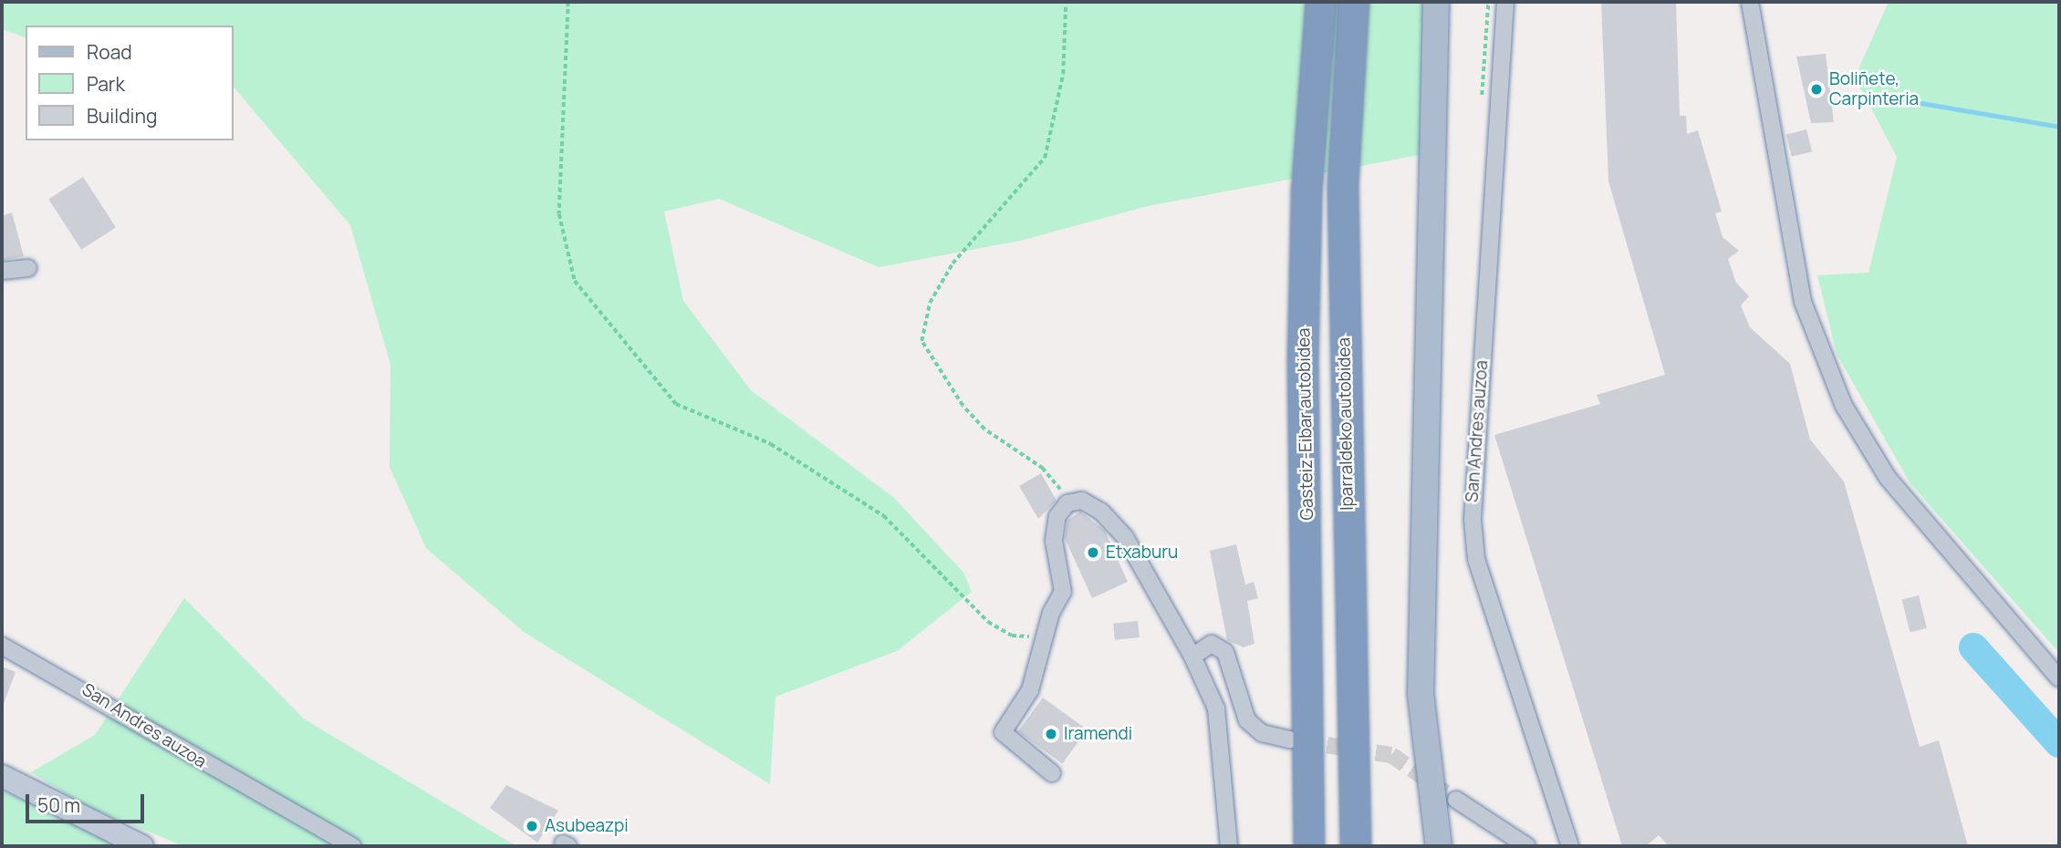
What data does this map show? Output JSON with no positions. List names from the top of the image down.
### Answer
{
  "streets": {
    "highway": ["Gasteiz-Eibar autobidea", "Iparraldeko autobidea"],
    "street": ["San Andres auzoa"]
  },
  "places": [
    "Boliñete, Carpinteria",
    "Etxaburu",
    "Iramendi",
    "Asubeazpi"
  ],
  "legend": ["Road", "Park", "Building"],
  "scale_bar": "50 m"
}
